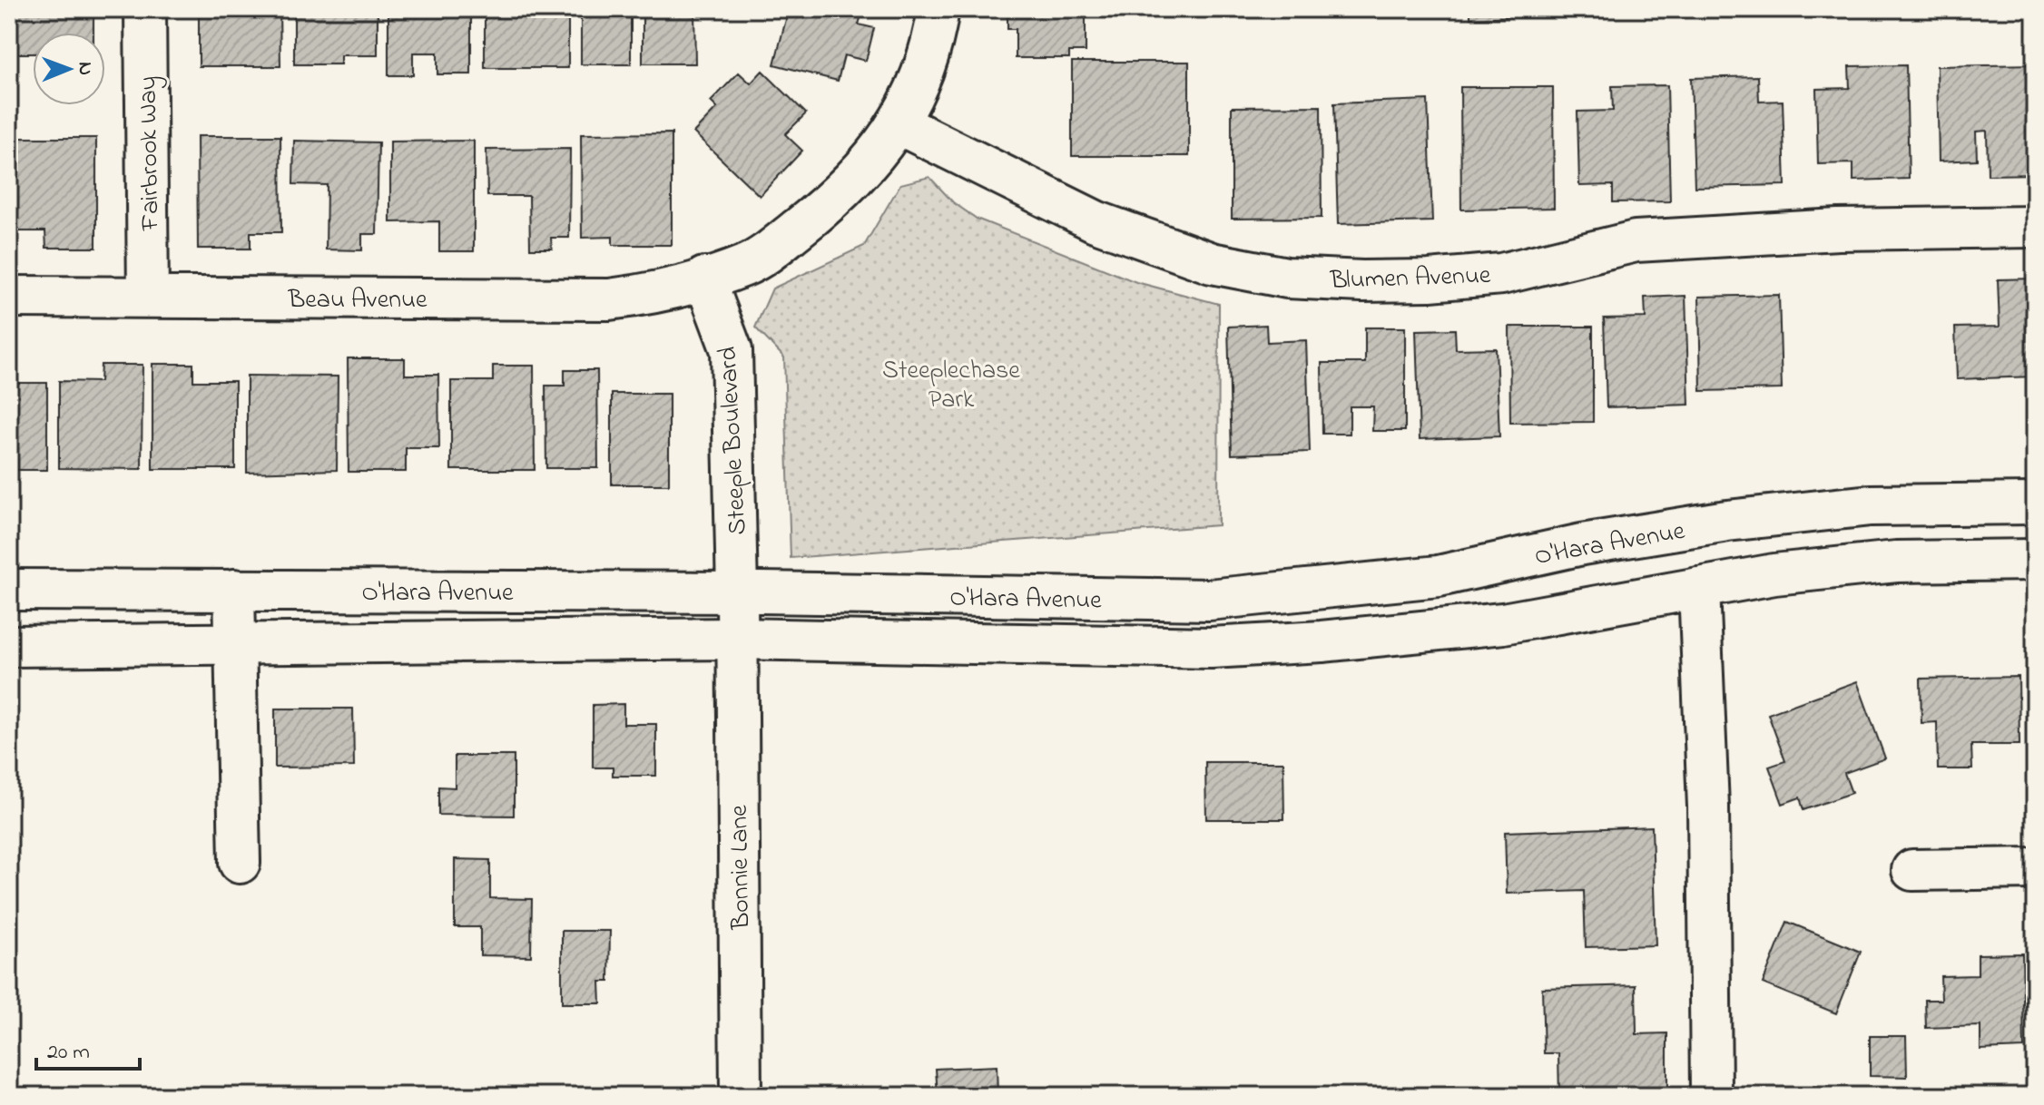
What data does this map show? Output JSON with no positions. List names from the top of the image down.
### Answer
{
  "streets": {
    "main road": [
      "Fairbrook Way",
      "Blumen Avenue",
      "Beau Avenue",
      "Steeple Boulevard",
      "O'Hara Avenue",
      "Bonnie Lane"
    ]
  },
  "crossings": [
    ["Fairbrook Way", "Beau Avenue"],
    ["Beau Avenue", "Steeple Boulevard"],
    ["Steeple Boulevard", "O'Hara Avenue"],
    ["Steeple Boulevard", "Bonnie Lane"],
    ["O'Hara Avenue", "Bonnie Lane"]
  ],
  "parks": ["Steeplechase Park"],
  "scale_bar": "20 m",
  "north": "right"
}
